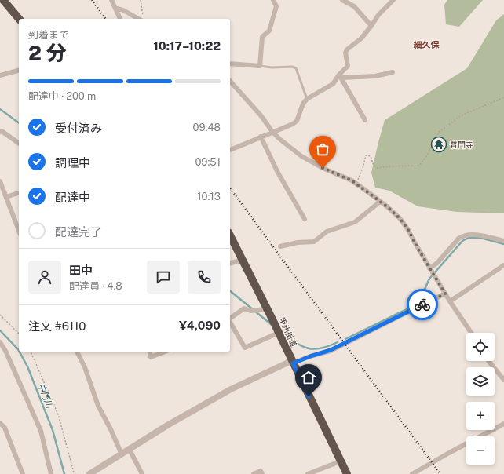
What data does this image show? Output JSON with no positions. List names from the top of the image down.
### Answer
{
  "streets": {
    "highway": ["甲州街道"]
  },
  "districts": ["細久保"],
  "water": ["中門川"],
  "places": {
    "temple": ["普門寺"]
  },
  "page": {
    "heading": ["2 分", "到着まで", "10:17–10:22"],
    "panel": [
      "田中",
      "配達員 · 4.8",
      "注文 #6110",
      "¥4,090"
    ],
    "bar": "配達中 · 200 m",
    "list": [
      ["受付済み", "09:48"],
      ["調理中", "09:51"],
      ["配達中", "10:13"],
      "配達完了"
    ],
    "map_buttons": ["+", "−"]
  }
}
